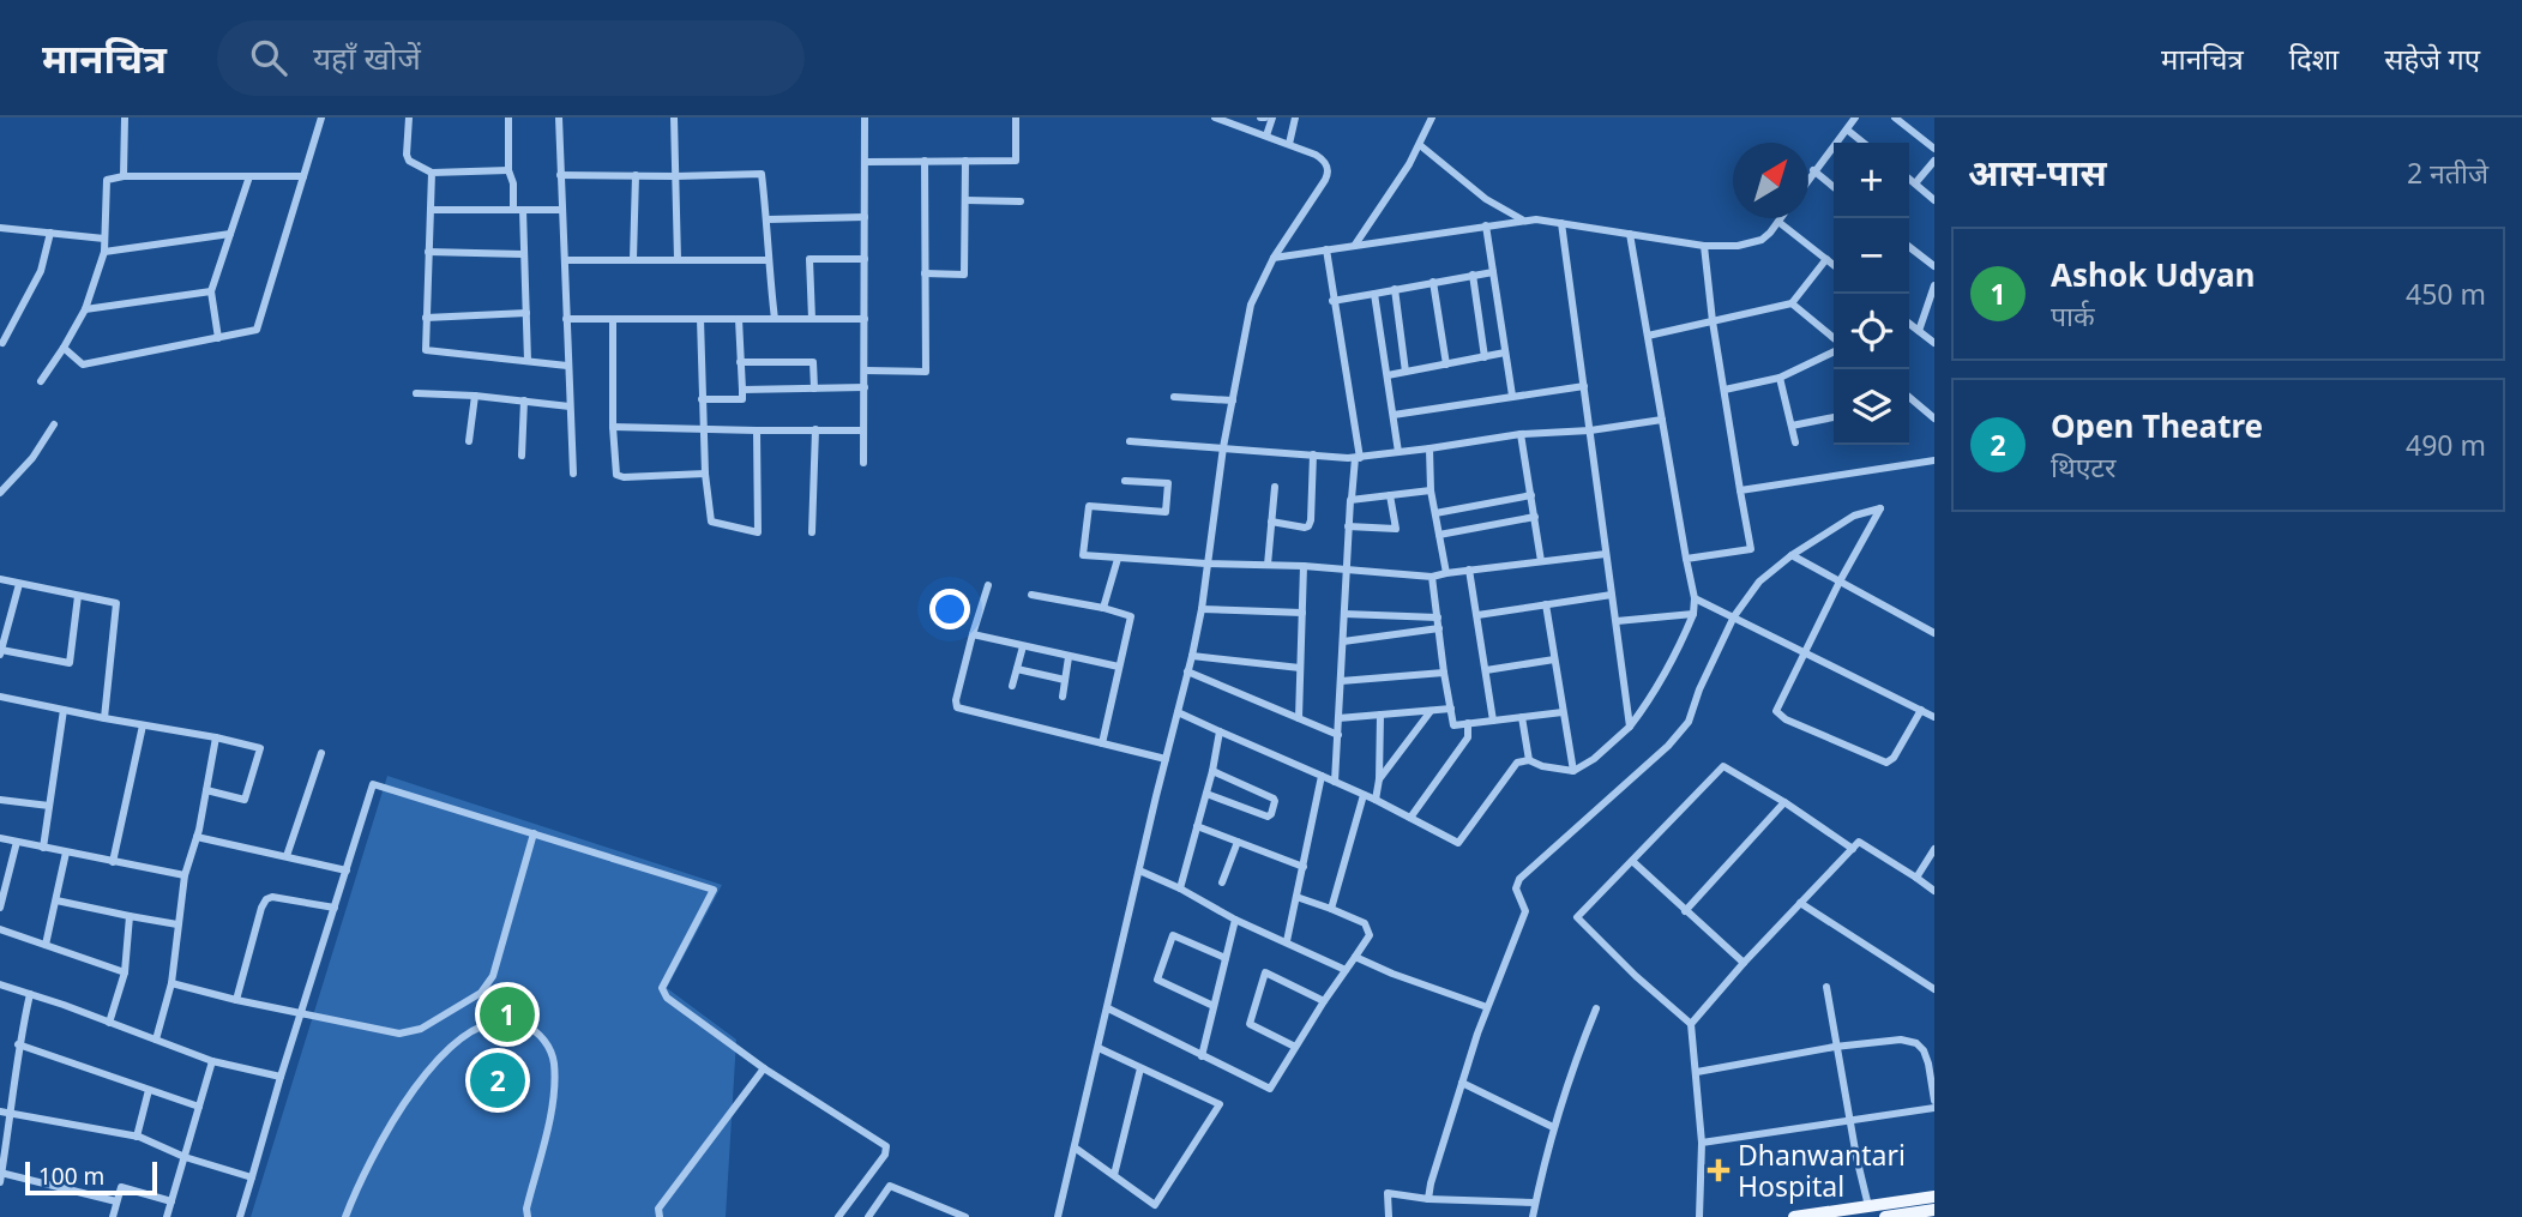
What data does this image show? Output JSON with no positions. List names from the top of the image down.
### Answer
{
  "places": {
    "health": ["Dhanwantari Hospital"]
  },
  "scale_bar": "100 m",
  "north": "top right",
  "page": {
    "header": "मानचित्र",
    "search": "यहाँ खोजें",
    "nav": ["मानचित्र", "दिशा", "सहेजे गए"],
    "heading": ["आस-पास", "2 नतीजे"],
    "map_buttons": ["+", "−"],
    "list": [
      {
        "mark": "1",
        "name": "Ashok Udyan",
        "note": "पार्क",
        "value": "450 m"
      },
      {
        "mark": "2",
        "name": "Open Theatre",
        "note": "थिएटर",
        "value": "490 m"
      }
    ],
    "pins": ["1", "2"],
    "scale": "100 m"
  }
}
